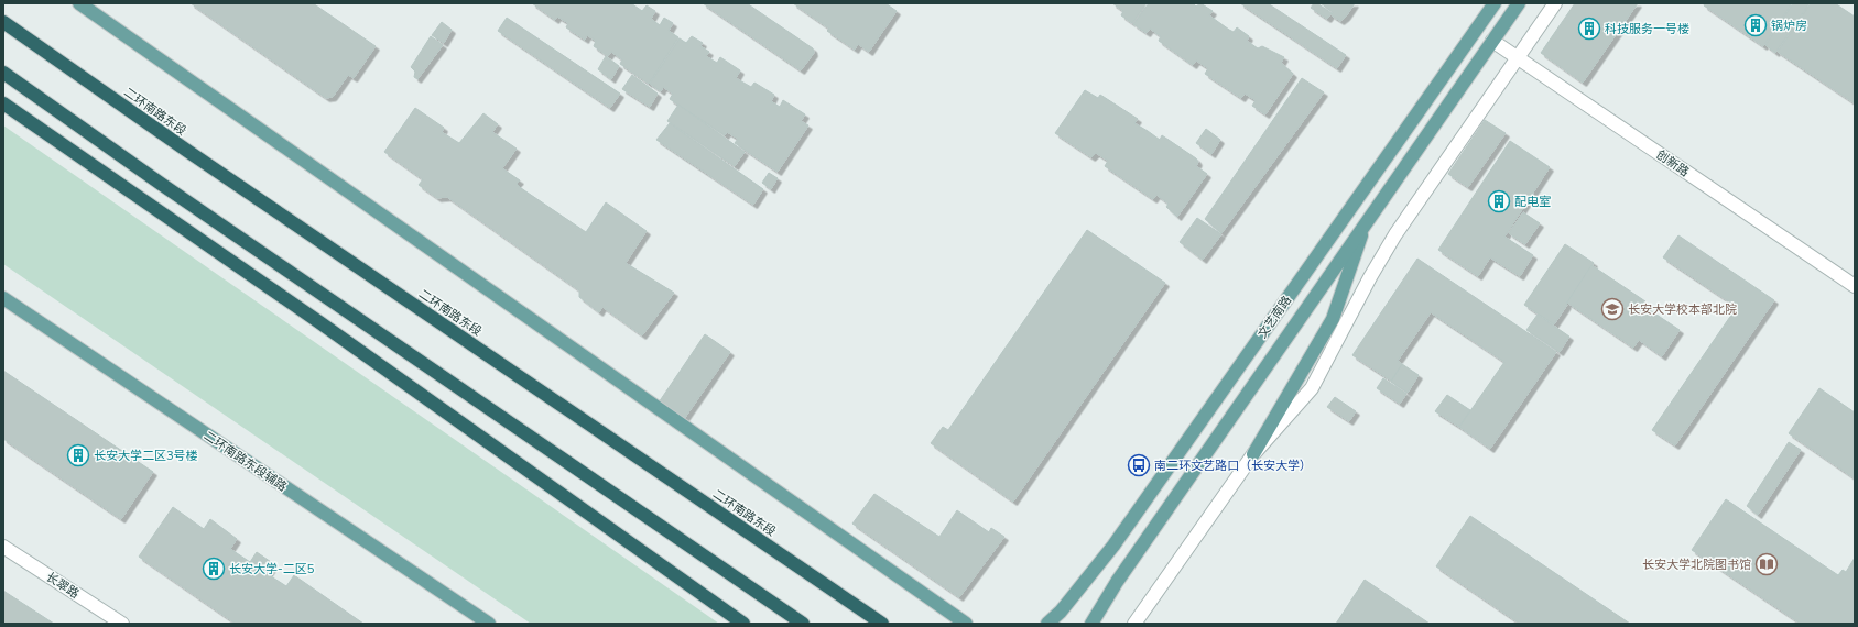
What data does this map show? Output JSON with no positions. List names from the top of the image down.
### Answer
{
  "streets": {
    "highway": ["二环南路东段"],
    "main road": ["文艺南路", "二环南路东段辅路"],
    "street": ["创新路", "长翠路"]
  },
  "crossings": [
    ["创新路", "文艺南路"]
  ],
  "places": {
    "building": [
      "锅炉房",
      "科技服务一号楼",
      "配电室",
      "长安大学二区3号楼",
      "长安大学-二区5"
    ],
    "school or university": ["长安大学校本部北院"],
    "bus stop": ["南二环文艺路口（长安大学）"],
    "library": ["长安大学北院图书馆"]
  }
}
